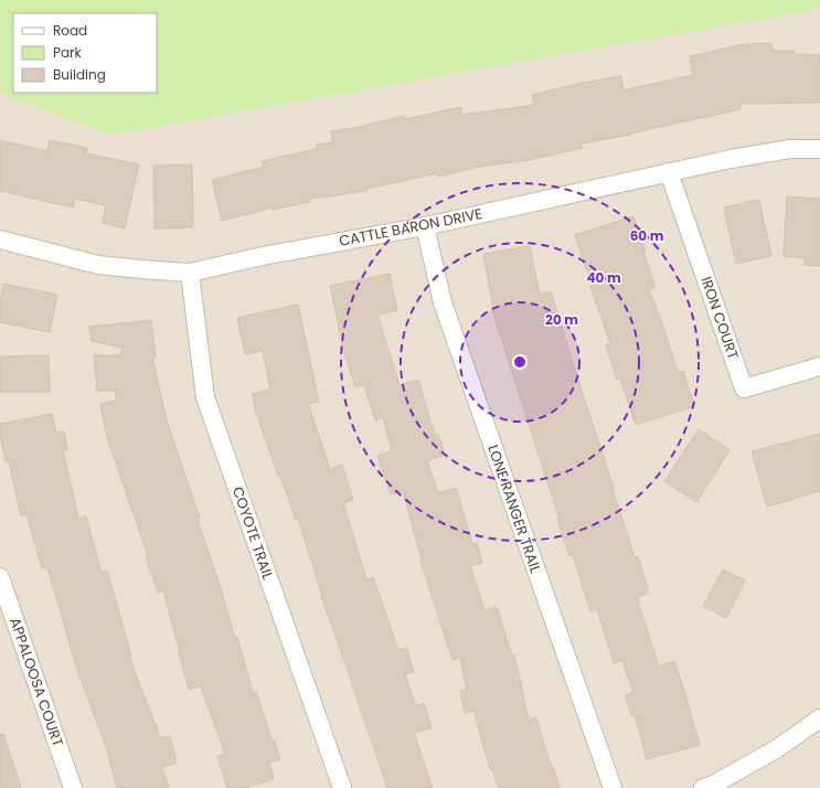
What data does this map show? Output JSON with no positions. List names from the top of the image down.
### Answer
{
  "streets": {
    "street": [
      "CATTLE BARON DRIVE",
      "IRON COURT",
      "LONE RANGER TRAIL",
      "COYOTE TRAIL",
      "APPALOOSA COURT"
    ]
  },
  "crossings": [
    ["CATTLE BARON DRIVE", "IRON COURT"],
    ["CATTLE BARON DRIVE", "LONE RANGER TRAIL"],
    ["CATTLE BARON DRIVE", "COYOTE TRAIL"]
  ],
  "legend": ["Road", "Park", "Building"],
  "rings": ["60 m", "40 m", "20 m"]
}
